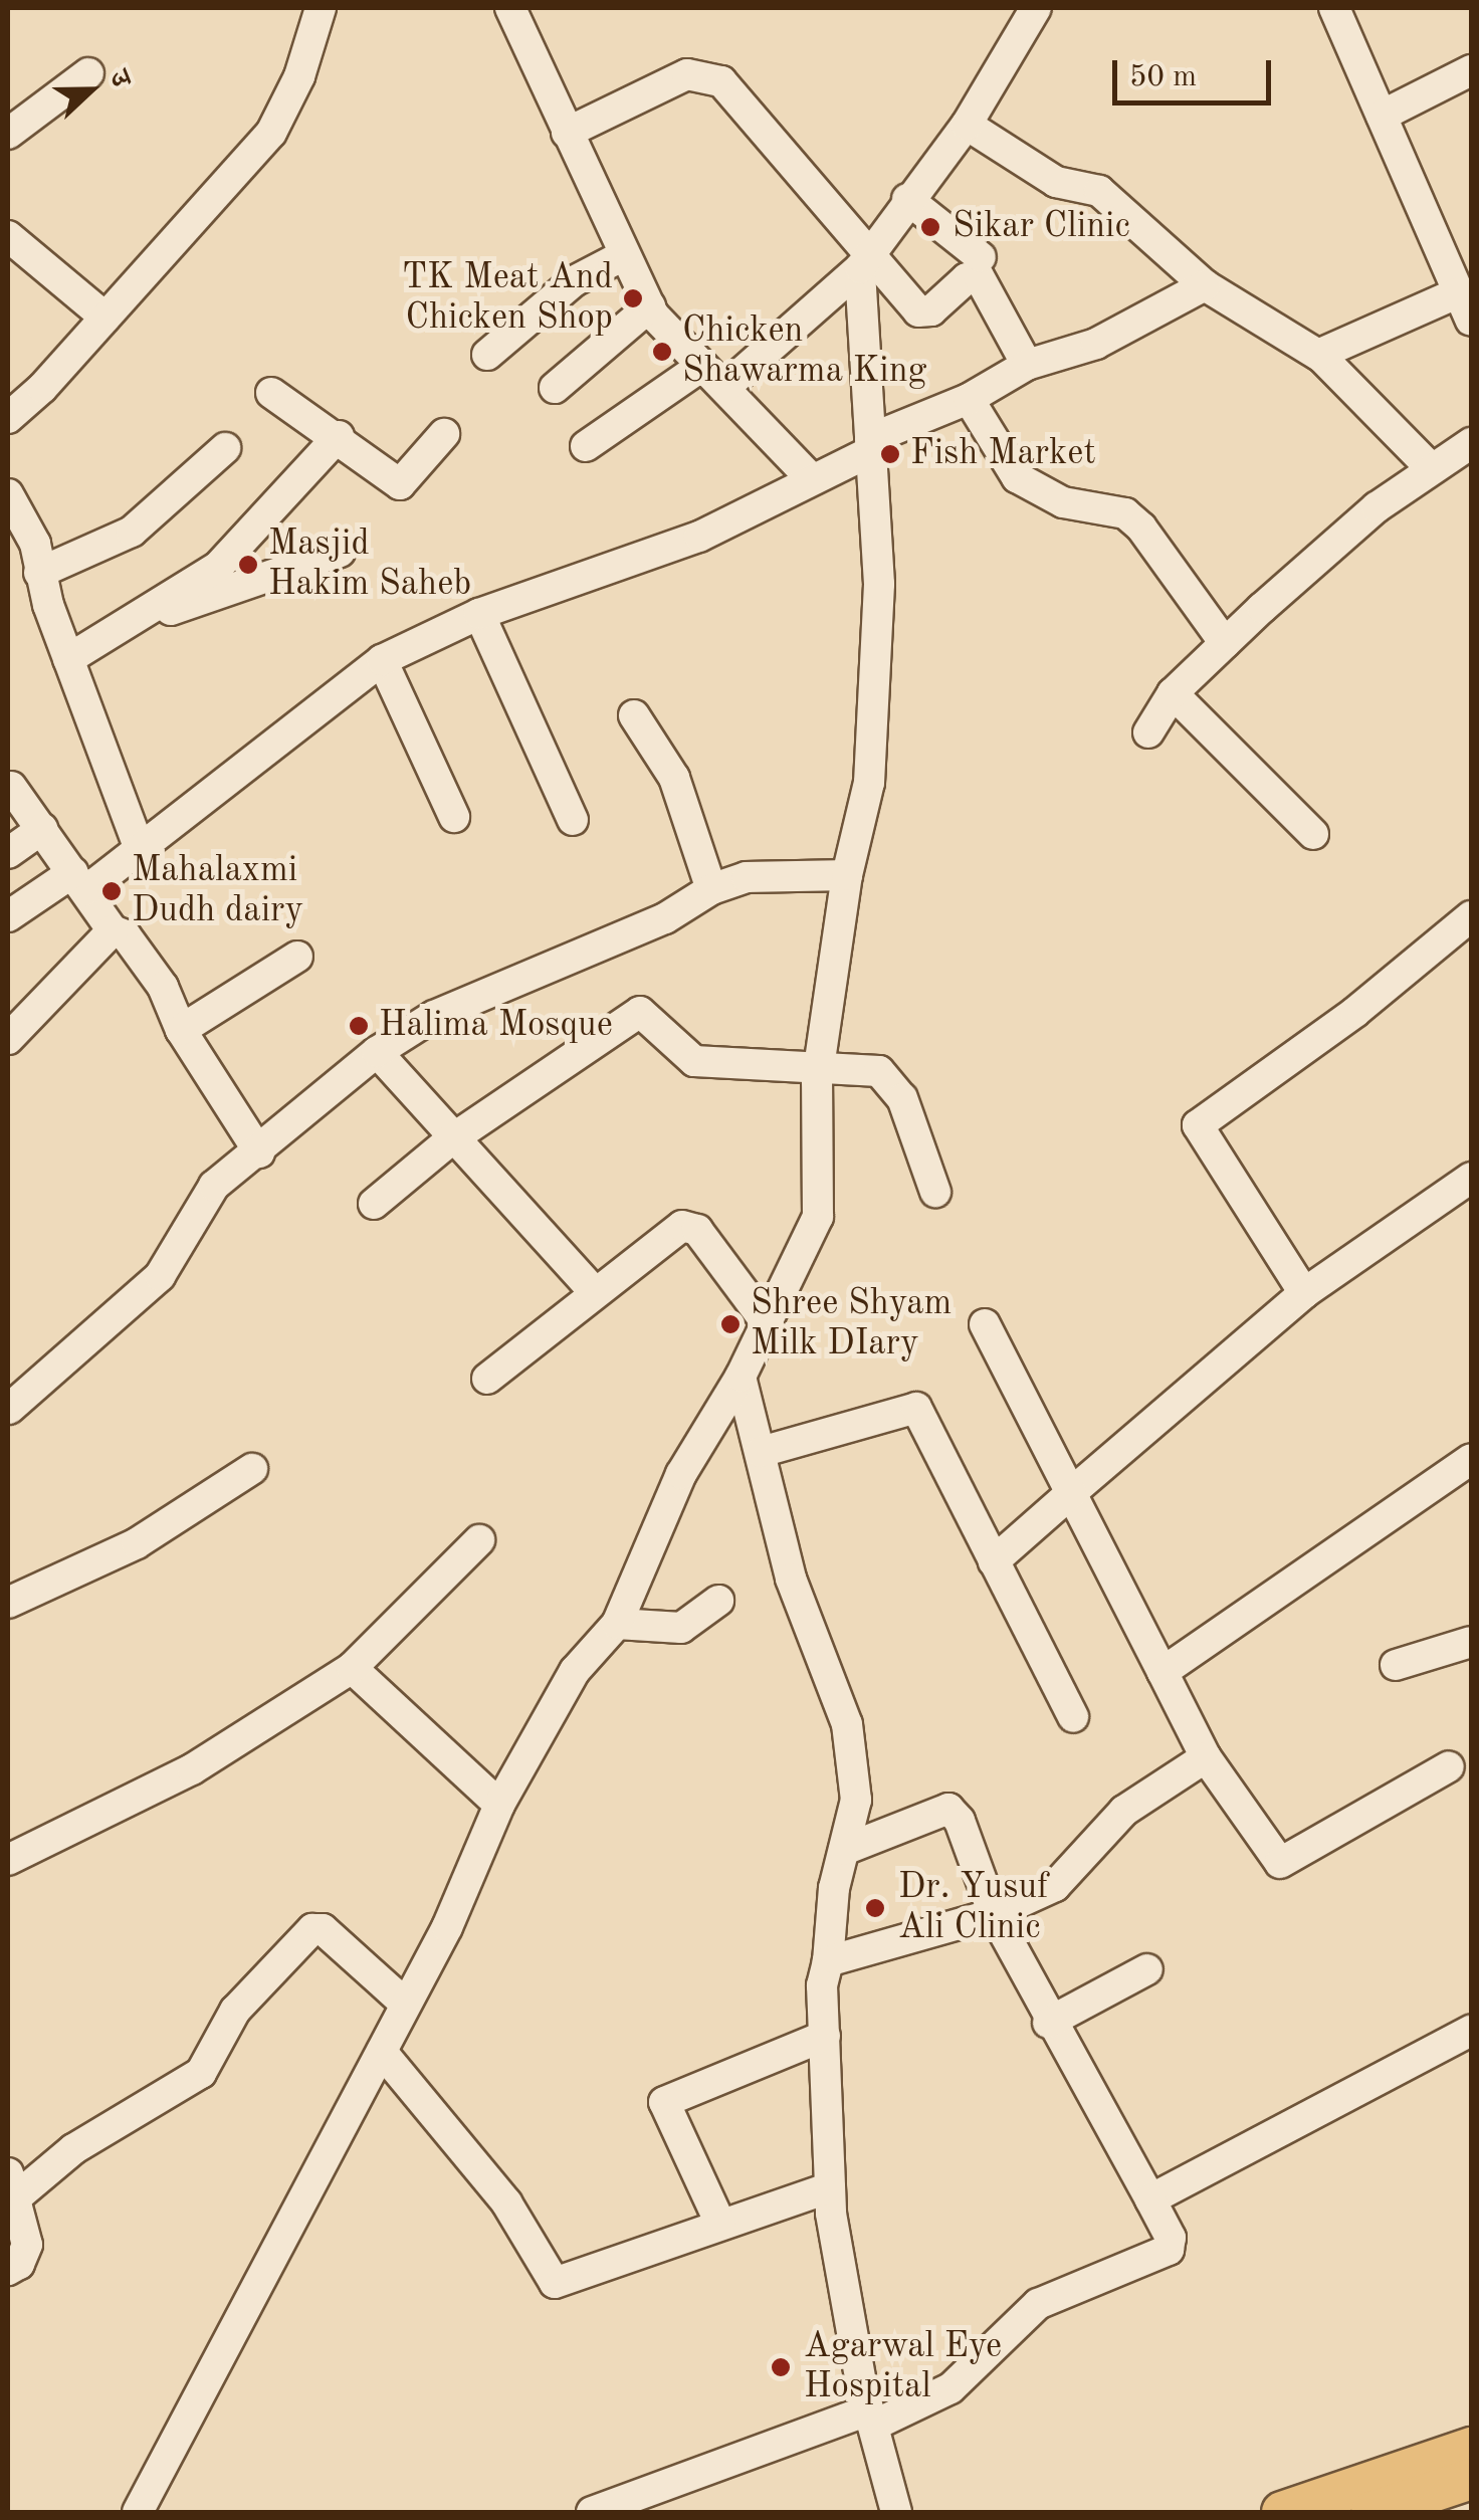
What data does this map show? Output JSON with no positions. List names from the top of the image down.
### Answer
{
  "places": [
    "Sikar Clinic",
    "TK Meat And Chicken Shop",
    "Chicken Shawarma King",
    "Fish Market",
    "Masjid Hakim Saheb",
    "Mahalaxmi Dudh dairy",
    "Halima Mosque",
    "Shree Shyam Milk DIary",
    "Dr. Yusuf Ali Clinic",
    "Agarwal Eye Hospital"
  ],
  "scale_bar": "50 m",
  "north": "right"
}
